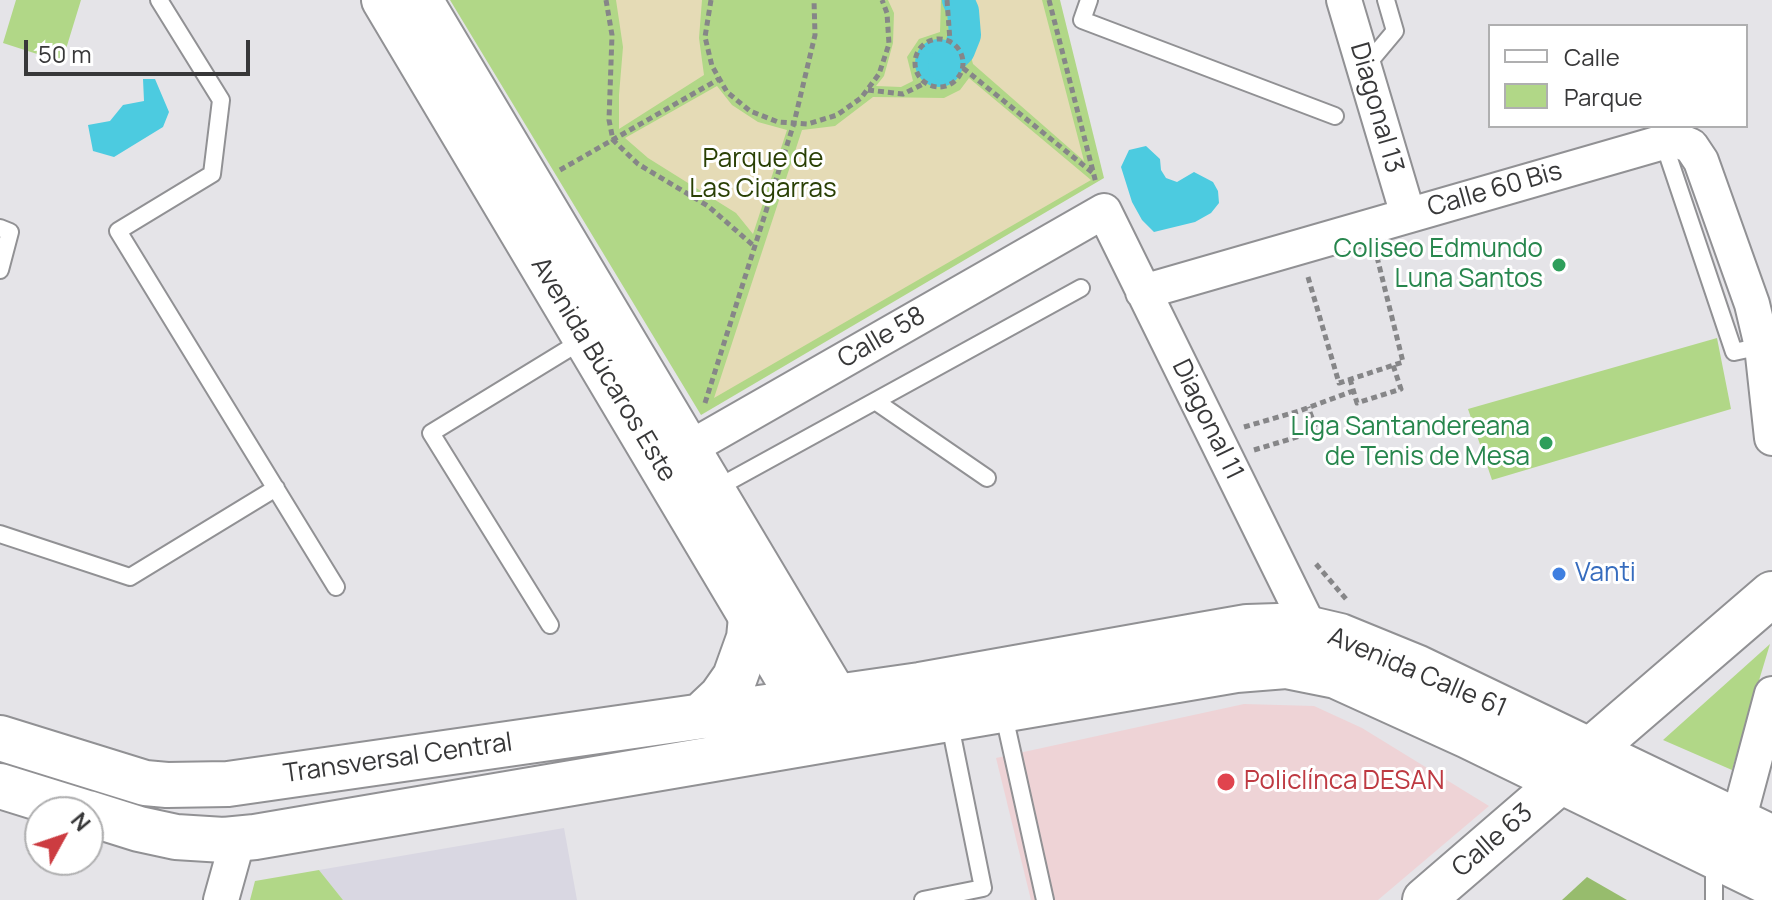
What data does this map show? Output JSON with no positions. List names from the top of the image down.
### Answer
{
  "streets": {
    "main road": ["Avenida Calle 61", "Transversal Central"],
    "street": [
      "Diagonal 13",
      "Calle 60 Bis",
      "Calle 58",
      "Avenida Búcaros Este",
      "Diagonal 11",
      "Calle 63"
    ]
  },
  "crossings": [
    ["Diagonal 13", "Calle 60 Bis"],
    ["Calle 60 Bis", "Diagonal 11"],
    ["Calle 58", "Avenida Búcaros Este"],
    ["Calle 58", "Diagonal 11"],
    ["Avenida Búcaros Este", "Avenida Calle 61"],
    ["Avenida Búcaros Este", "Transversal Central"],
    ["Diagonal 11", "Avenida Calle 61"],
    ["Avenida Calle 61", "Transversal Central"],
    ["Avenida Calle 61", "Calle 63"]
  ],
  "parks": ["Parque de Las Cigarras"],
  "places": [
    "Coliseo Edmundo Luna Santos",
    "Liga Santandereana de Tenis de Mesa",
    "Vanti",
    "Policlínca DESAN"
  ],
  "legend": ["Calle", "Parque"],
  "scale_bar": "50 m",
  "north": "top right"
}
